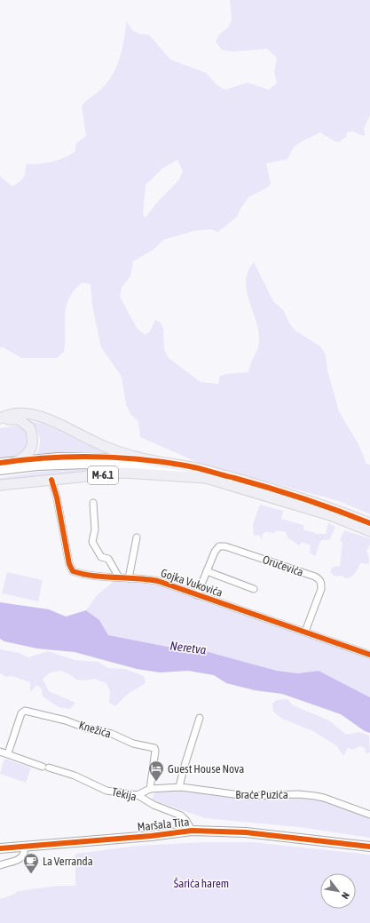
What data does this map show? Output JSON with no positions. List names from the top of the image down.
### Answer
{
  "streets": {
    "main road": ["M-6.1"],
    "street": [
      "Oručevića",
      "Gojka Vukovića",
      "Knežića",
      "Tekija",
      "Braće Puzića",
      "Maršala Tita"
    ]
  },
  "crossings": [
    ["M-6.1", "Gojka Vukovića"],
    ["Oručevića", "Gojka Vukovića"],
    ["Knežića", "Tekija"],
    ["Knežića", "Braće Puzića"],
    ["Tekija", "Maršala Tita"]
  ],
  "water": ["Neretva"],
  "parks": ["Šarića harem"],
  "places": {
    "hotel": ["Guest House Nova"],
    "cafe": ["La Verranda"]
  },
  "north": "bottom right"
}
